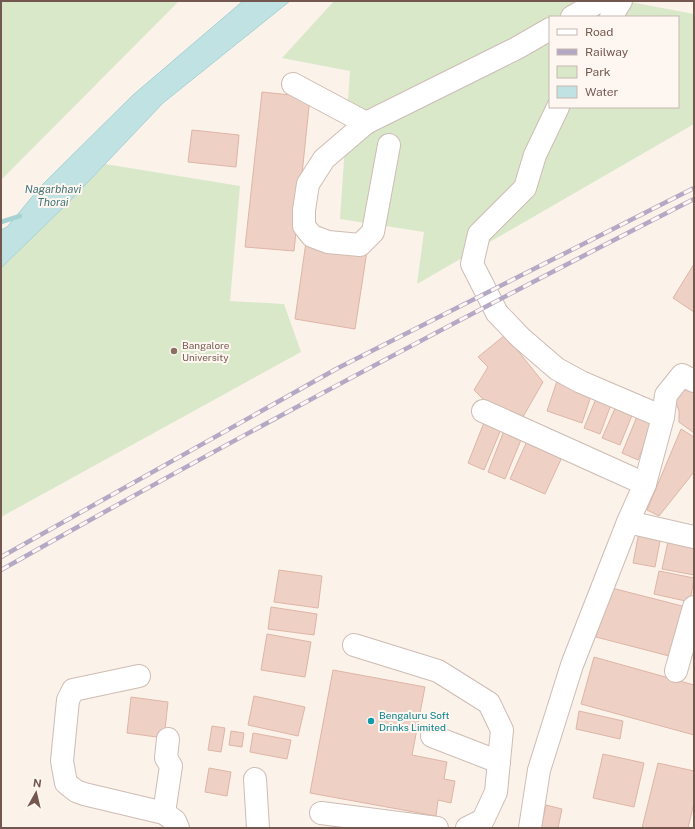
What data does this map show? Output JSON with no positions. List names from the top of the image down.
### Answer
{
  "water": ["Nagarbhavi Thorai"],
  "places": ["Bangalore University", "Bengaluru Soft Drinks Limited"],
  "legend": [
    "Road",
    "Railway",
    "Park",
    "Water"
  ],
  "north": "top"
}
